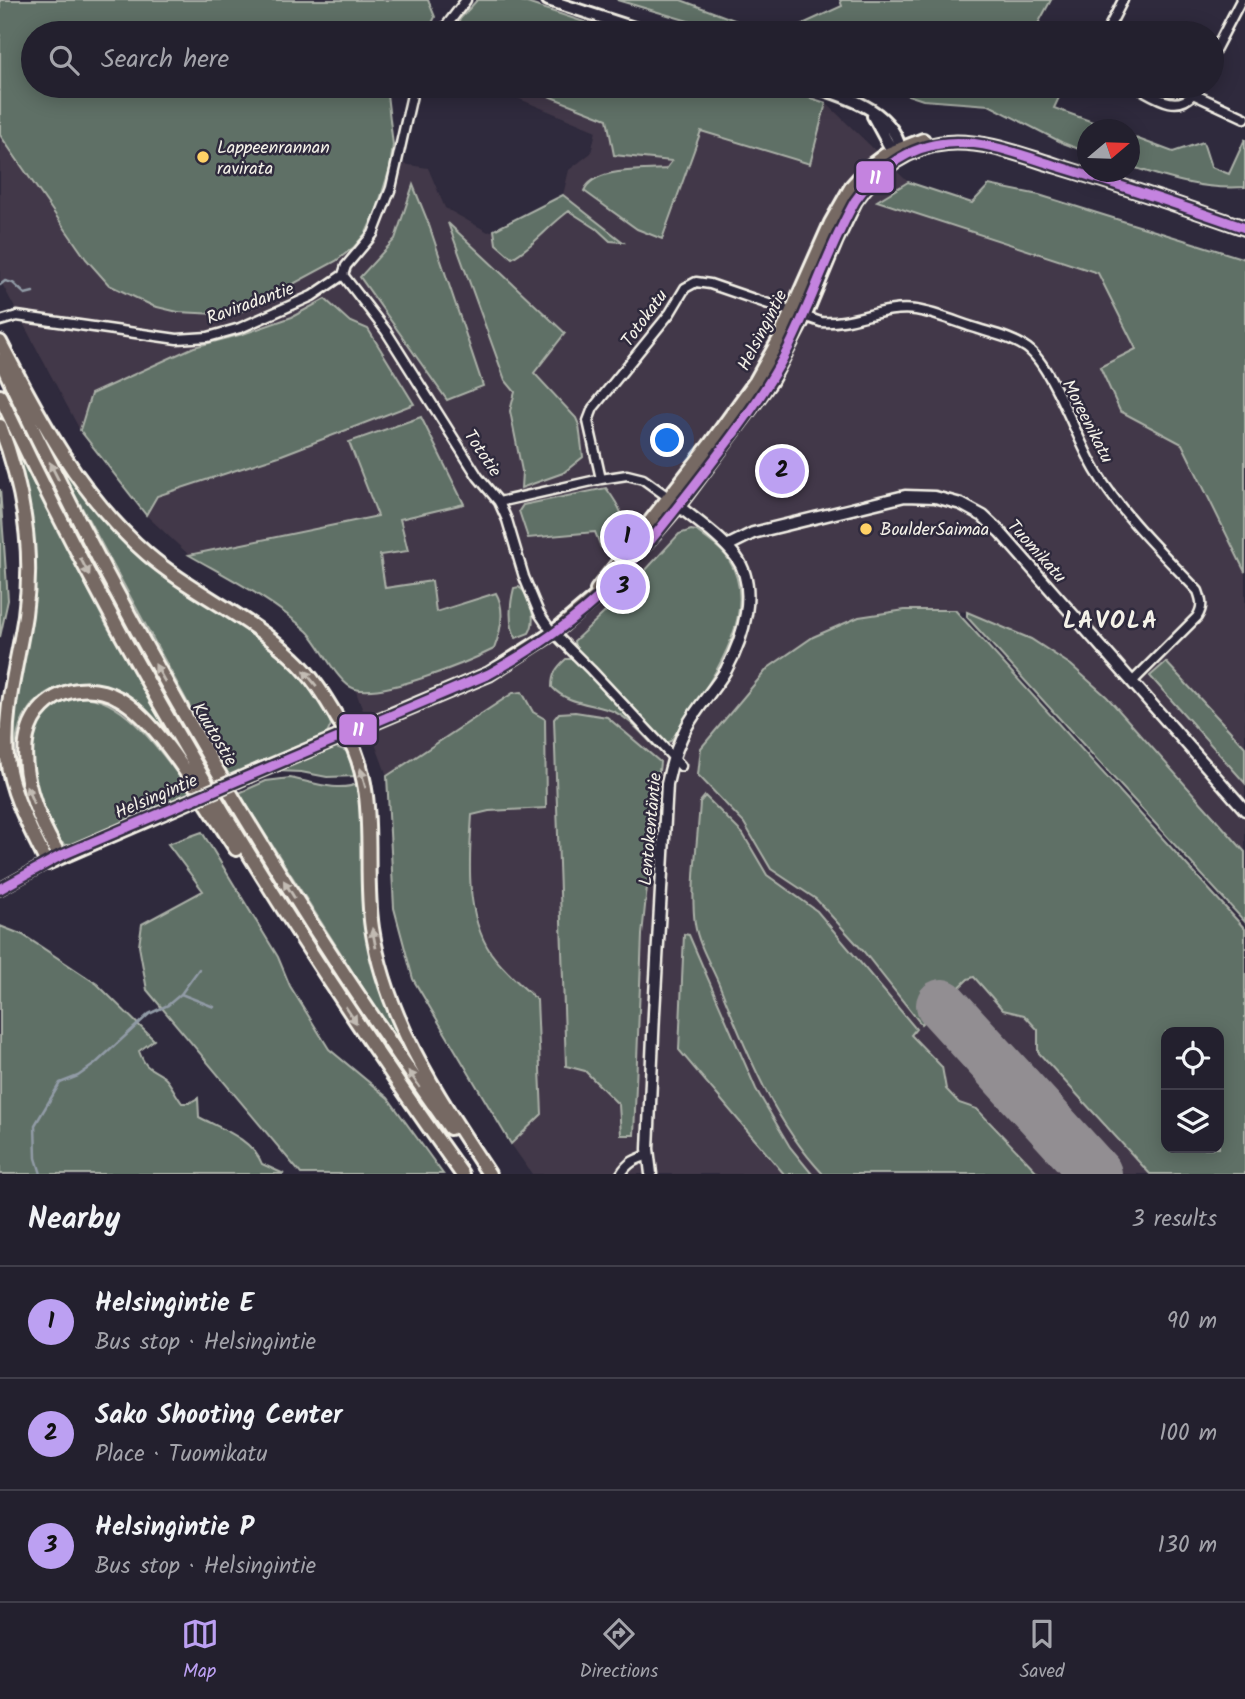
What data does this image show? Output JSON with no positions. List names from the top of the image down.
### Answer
{
  "streets": {
    "main road": ["Helsingintie", "Kuutostie"],
    "street": [
      "Raviradantie",
      "Totokatu",
      "Moreenikatu",
      "Tototie",
      "Tuomikatu",
      "Lentokentäntie"
    ]
  },
  "crossings": [
    ["Raviradantie", "Tototie"],
    ["Totokatu", "Helsingintie"],
    ["Totokatu", "Moreenikatu"],
    ["Totokatu", "Tototie"],
    ["Helsingintie", "Moreenikatu"],
    ["Helsingintie", "Tototie"],
    ["Helsingintie", "Lentokentäntie"],
    ["Moreenikatu", "Tuomikatu"],
    ["Tototie", "Lentokentäntie"],
    ["Tuomikatu", "Lentokentäntie"]
  ],
  "districts": ["LAVOLA"],
  "places": ["Lappeenrannan ravirata", "BoulderSaimaa"],
  "lines": ["transit line 11"],
  "north": "right",
  "page": {
    "search": "Search here",
    "pins": ["2", "1", "3"],
    "heading": ["Nearby", "3 results"],
    "list": [
      {
        "mark": "1",
        "name": "Helsingintie E",
        "note": "Bus stop · Helsingintie",
        "value": "90 m"
      },
      {
        "mark": "2",
        "name": "Sako Shooting Center",
        "note": "Place · Tuomikatu",
        "value": "100 m"
      },
      {
        "mark": "3",
        "name": "Helsingintie P",
        "note": "Bus stop · Helsingintie",
        "value": "130 m"
      }
    ],
    "nav": ["Map", "Directions", "Saved"]
  }
}
